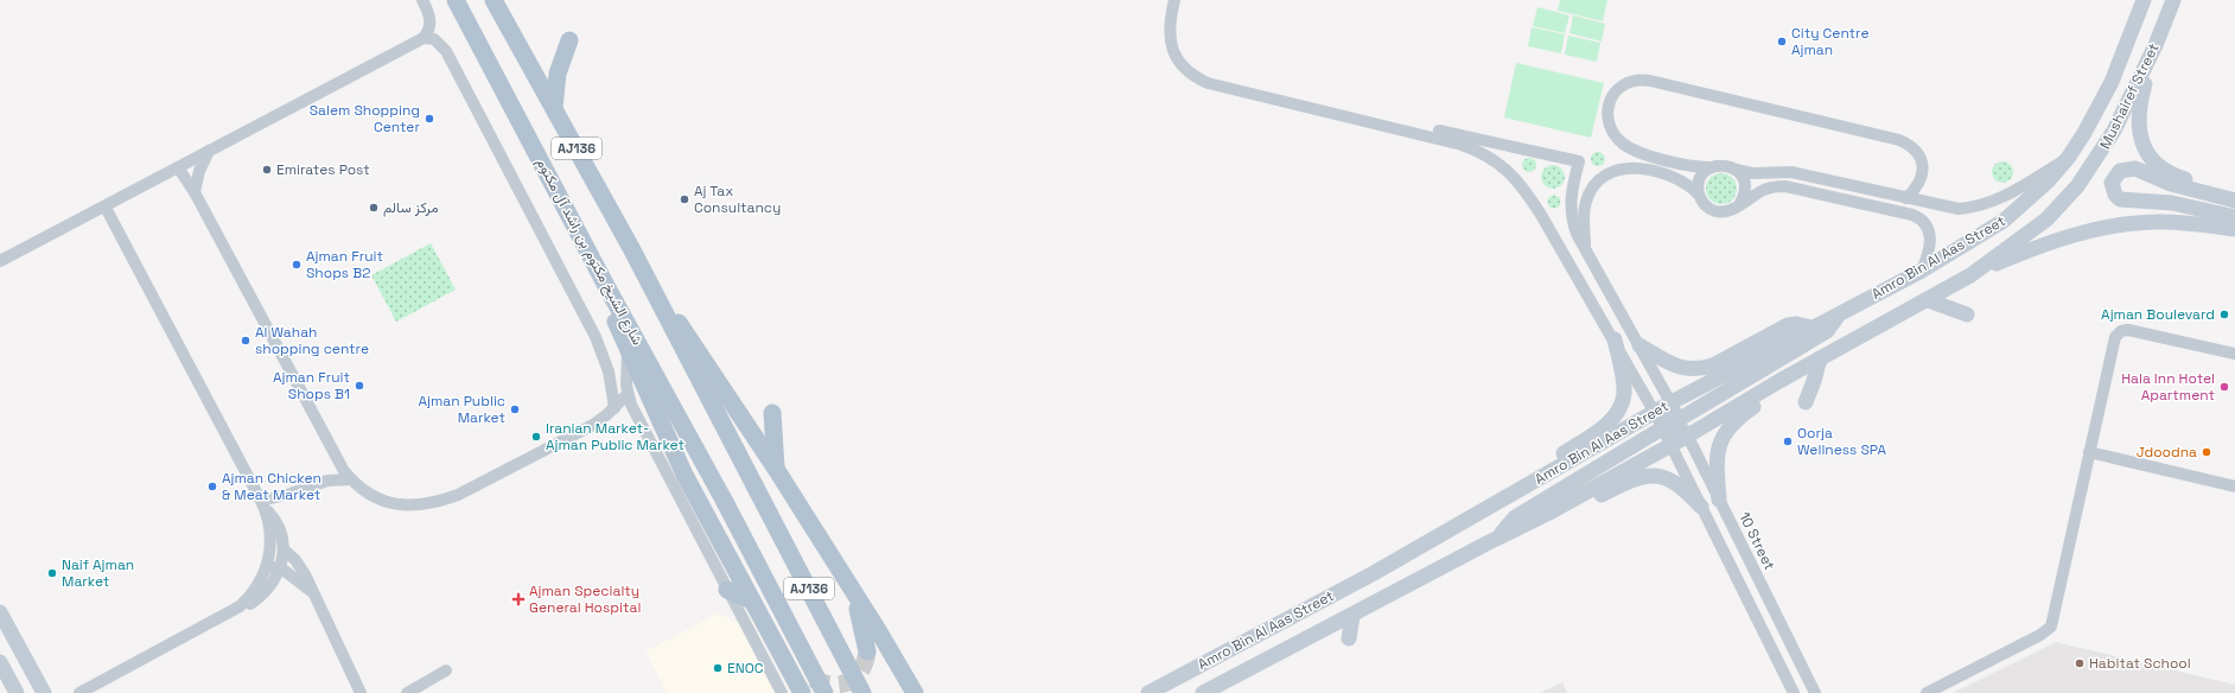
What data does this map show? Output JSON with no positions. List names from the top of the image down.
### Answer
{
  "streets": {
    "main road": [
      "Mushairef Street",
      "AJ136",
      "شارع الشيخ مكتوم بن راشد آل مكتوم",
      "Amro Bin Al Aas Street"
    ],
    "street": ["10 Street"]
  },
  "crossings": [
    ["Mushairef Street", "Amro Bin Al Aas Street"],
    ["Amro Bin Al Aas Street", "10 Street"]
  ],
  "places": {
    "other": [
      "City Centre Ajman",
      "Salem Shopping Center",
      "Emirates Post",
      "Aj Tax Consultancy",
      "مركز سالم",
      "Ajman Fruit Shops B2",
      "Ajman Boulevard",
      "Al Wahah shopping centre",
      "Ajman Fruit Shops B1",
      "Hala Inn Hotel Apartment",
      "Ajman Public Market",
      "Iranian Market- Ajman Public Market",
      "Oorja Wellness SPA",
      "Jdoodna",
      "Ajman Chicken & Meat Market",
      "Naif Ajman Market",
      "Habitat School",
      "ENOC"
    ],
    "health": ["Ajman Specialty General Hospital"]
  }
}
